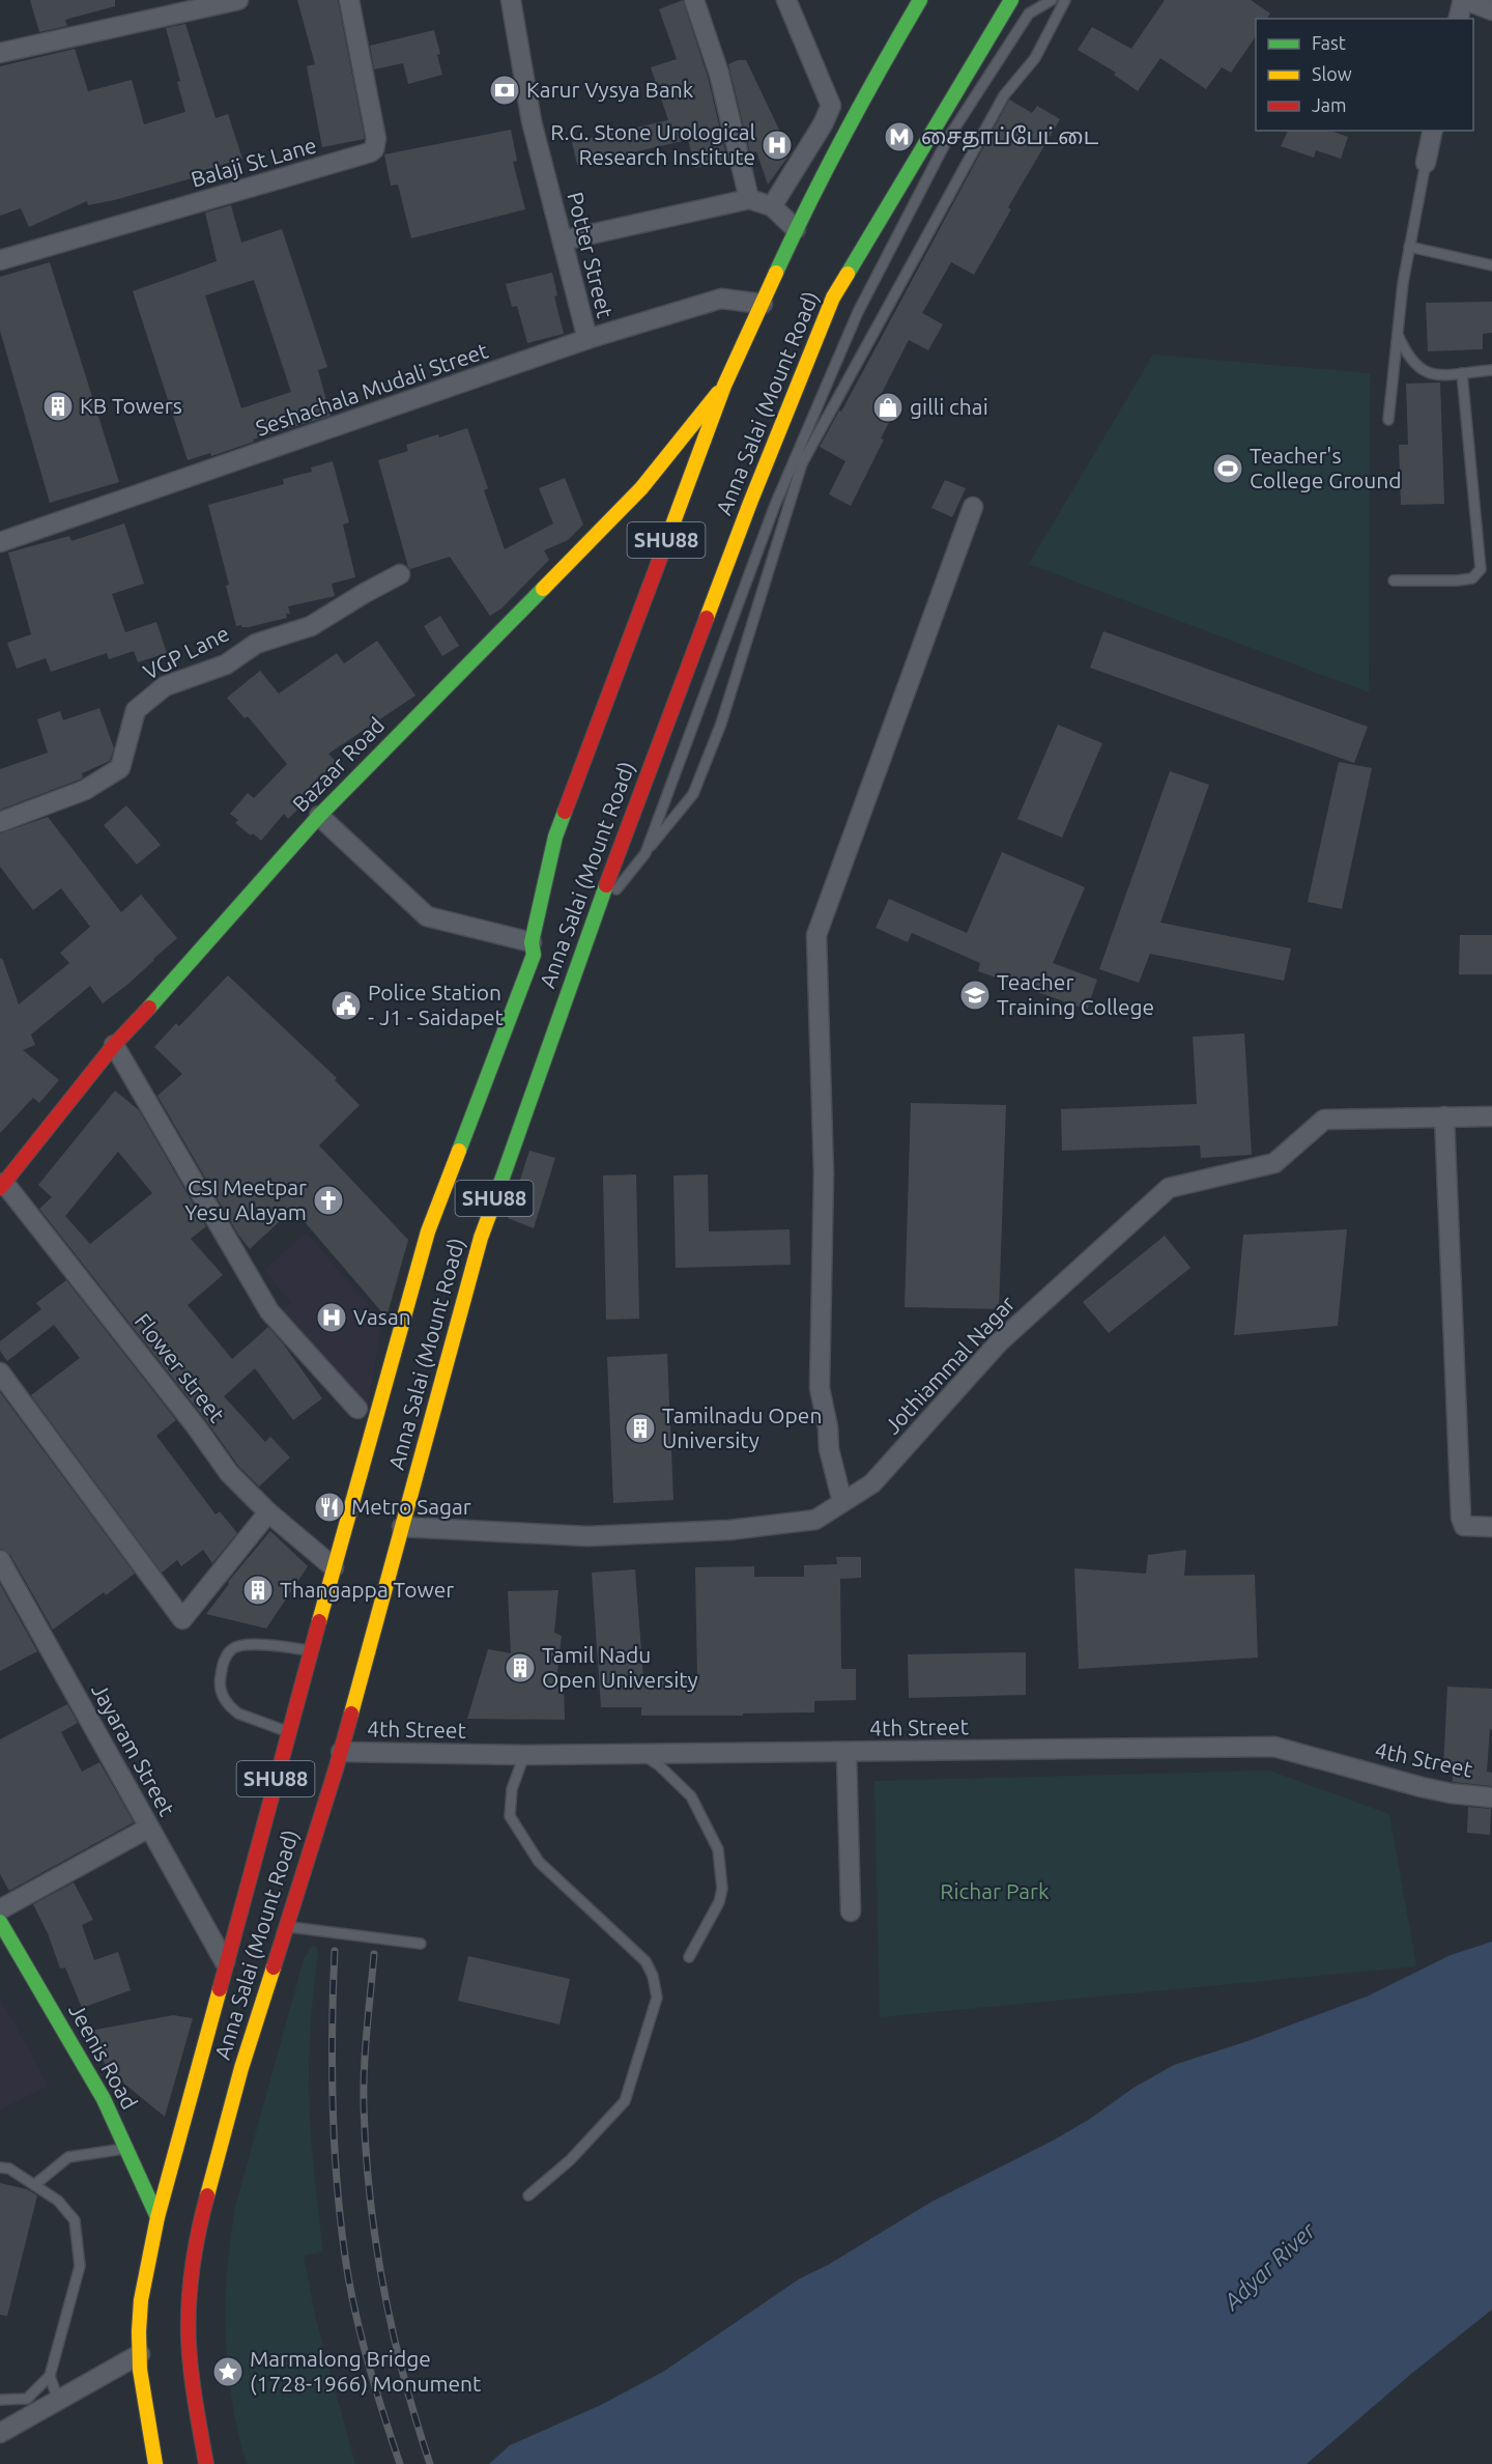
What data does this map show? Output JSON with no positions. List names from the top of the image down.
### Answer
{
  "streets": {
    "main road": [
      "Anna Salai (Mount Road)",
      "SHU88",
      "Bazaar Road",
      "Jeenis Road"
    ],
    "street": [
      "Balaji St Lane",
      "Potter Street",
      "Seshachala Mudali Street",
      "VGP Lane",
      "Jothiammal Nagar",
      "Flower street",
      "4th Street",
      "Jayaram Street"
    ]
  },
  "crossings": [
    ["Potter Street", "Seshachala Mudali Street"],
    ["Seshachala Mudali Street", "Anna Salai (Mount Road)"],
    ["Anna Salai (Mount Road)", "Bazaar Road"],
    ["Anna Salai (Mount Road)", "Jothiammal Nagar"],
    ["Anna Salai (Mount Road)", "Flower street"],
    ["Anna Salai (Mount Road)", "4th Street"],
    ["Anna Salai (Mount Road)", "Jayaram Street"],
    ["Anna Salai (Mount Road)", "Jeenis Road"],
    ["Bazaar Road", "Flower street"]
  ],
  "water": ["Adyar River"],
  "parks": ["Richar Park"],
  "places": {
    "bank": ["Karur Vysya Bank"],
    "metro station": ["சைதாப்பேட்டை"],
    "hospital": ["R.G. Stone Urological Research Institute", "Vasan"],
    "building": [
      "KB Towers",
      "Tamilnadu Open University",
      "Thangappa Tower",
      "Tamil Nadu Open University"
    ],
    "shop": ["gilli chai"],
    "sports": ["Teacher's College Ground"],
    "school or university": ["Teacher Training College"],
    "public building": ["Police Station - J1 - Saidapet"],
    "church": ["CSI Meetpar Yesu Alayam"],
    "restaurant": ["Metro Sagar"],
    "place": ["Marmalong Bridge (1728-1966) Monument"]
  },
  "legend": ["Fast", "Slow", "Jam"]
}
